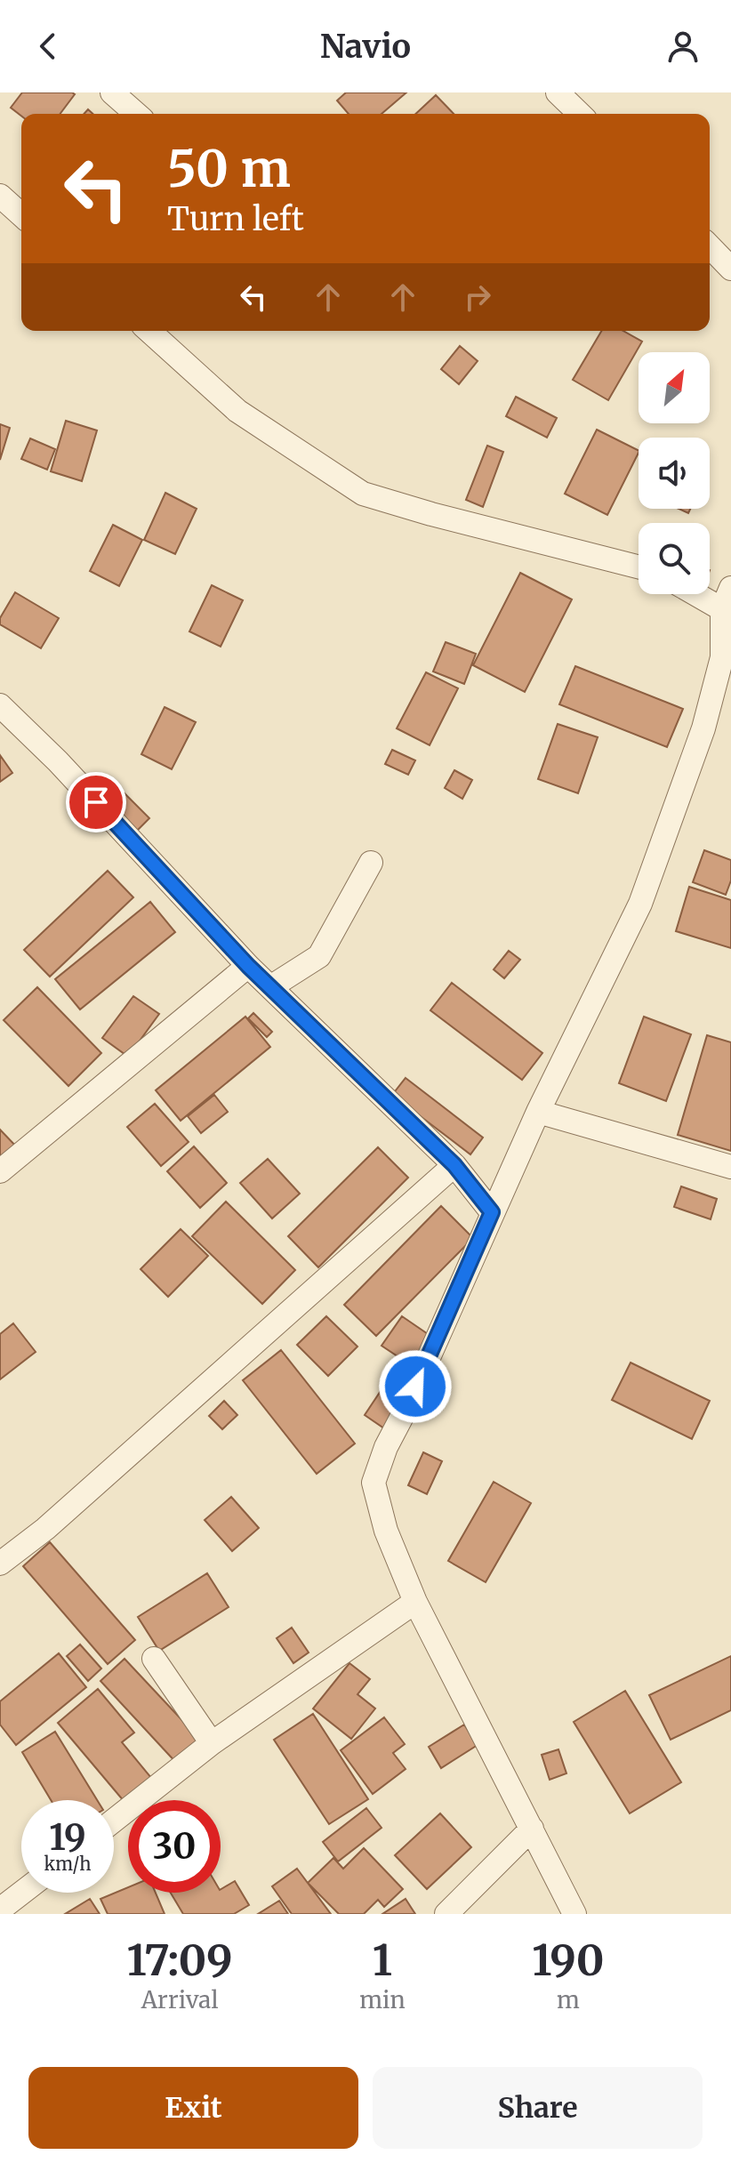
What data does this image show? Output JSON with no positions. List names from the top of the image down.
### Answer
{
  "north": "top right",
  "page": {
    "header": "Navio",
    "turn": ["50 m", "Turn left"],
    "speed": "19 km/h",
    "limit": "30",
    "eta": [
      "17:09",
      "Arrival",
      "1",
      "min",
      "190",
      "m"
    ],
    "buttons": ["Exit", "Share"]
  }
}
